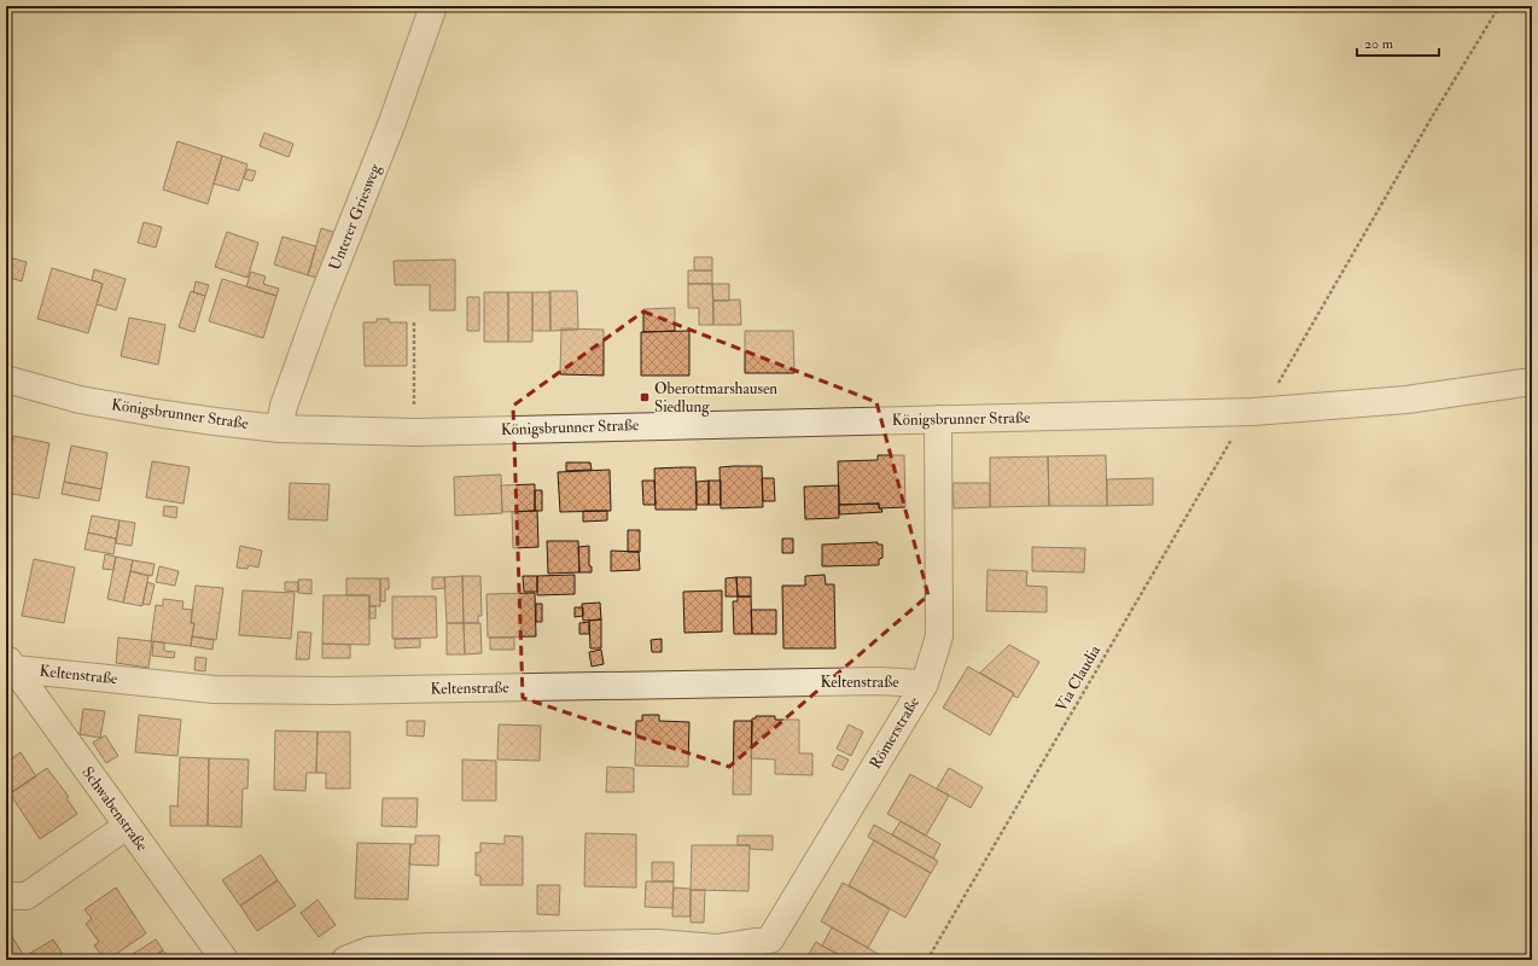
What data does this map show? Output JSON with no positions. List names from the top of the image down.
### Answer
{
  "streets": {
    "street": [
      "Unterer Griesweg",
      "Königsbrunner Straße",
      "Keltenstraße",
      "Römerstraße",
      "Schwabenstraße"
    ],
    "path": ["Via Claudia"]
  },
  "crossings": [
    ["Unterer Griesweg", "Königsbrunner Straße"],
    ["Königsbrunner Straße", "Via Claudia"],
    ["Königsbrunner Straße", "Römerstraße"],
    ["Keltenstraße", "Römerstraße"],
    ["Keltenstraße", "Schwabenstraße"]
  ],
  "places": {
    "transit": ["Oberottmarshausen Siedlung"]
  },
  "scale_bar": "20 m"
}
